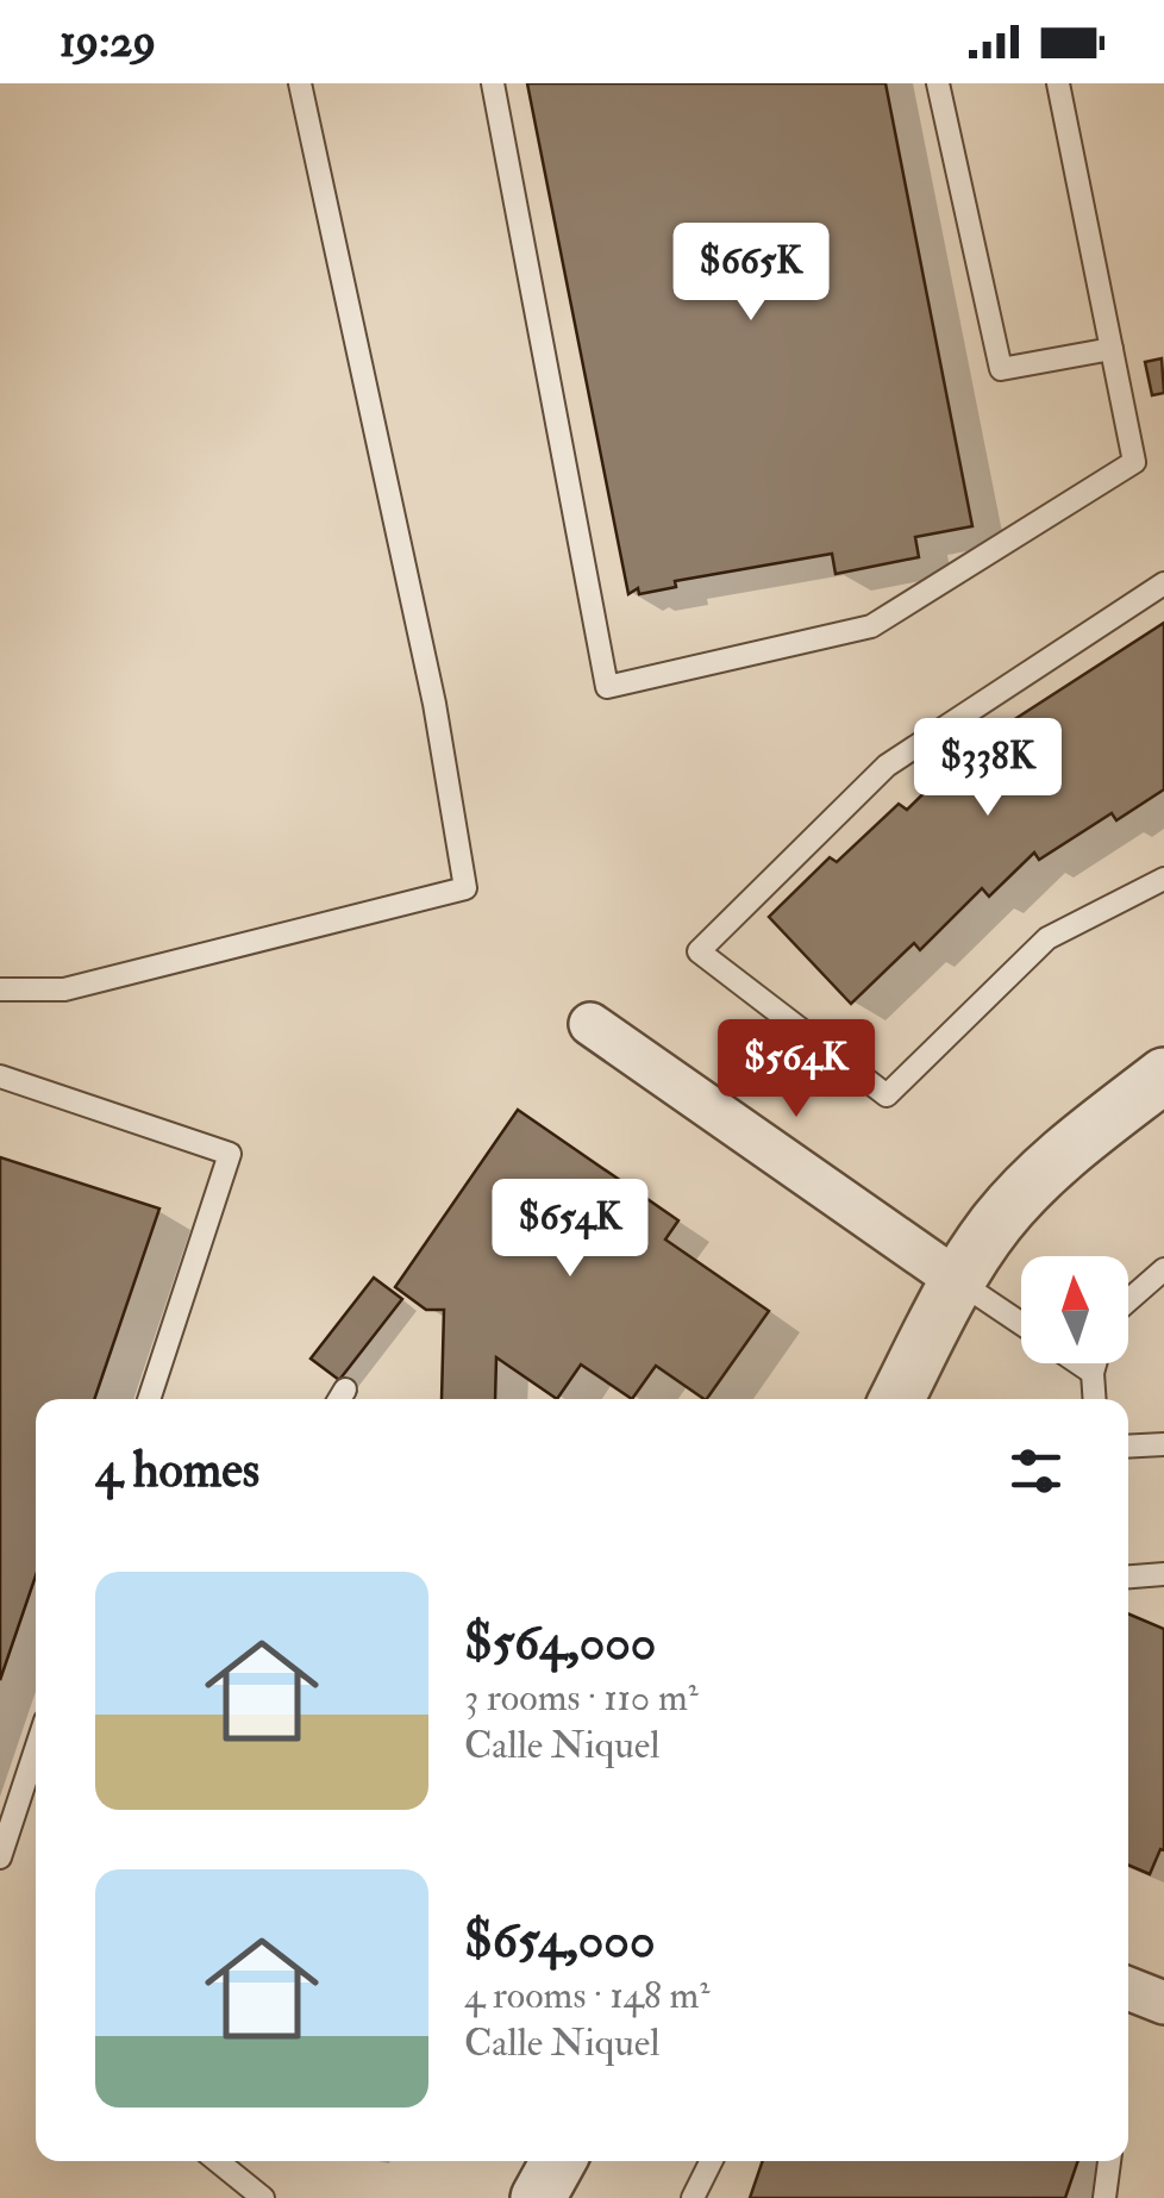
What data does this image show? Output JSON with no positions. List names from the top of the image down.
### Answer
{
  "north": "top",
  "page": {
    "status": "19:29",
    "price": [
      "$665K",
      "$338K",
      "$564K",
      "$654K"
    ],
    "heading": "4 homes",
    "list": [
      {
        "name": "$564,000",
        "note": "3 rooms · 110 m² · Calle Niquel"
      },
      {
        "name": "$654,000",
        "note": "4 rooms · 148 m² · Calle Niquel"
      }
    ]
  }
}
